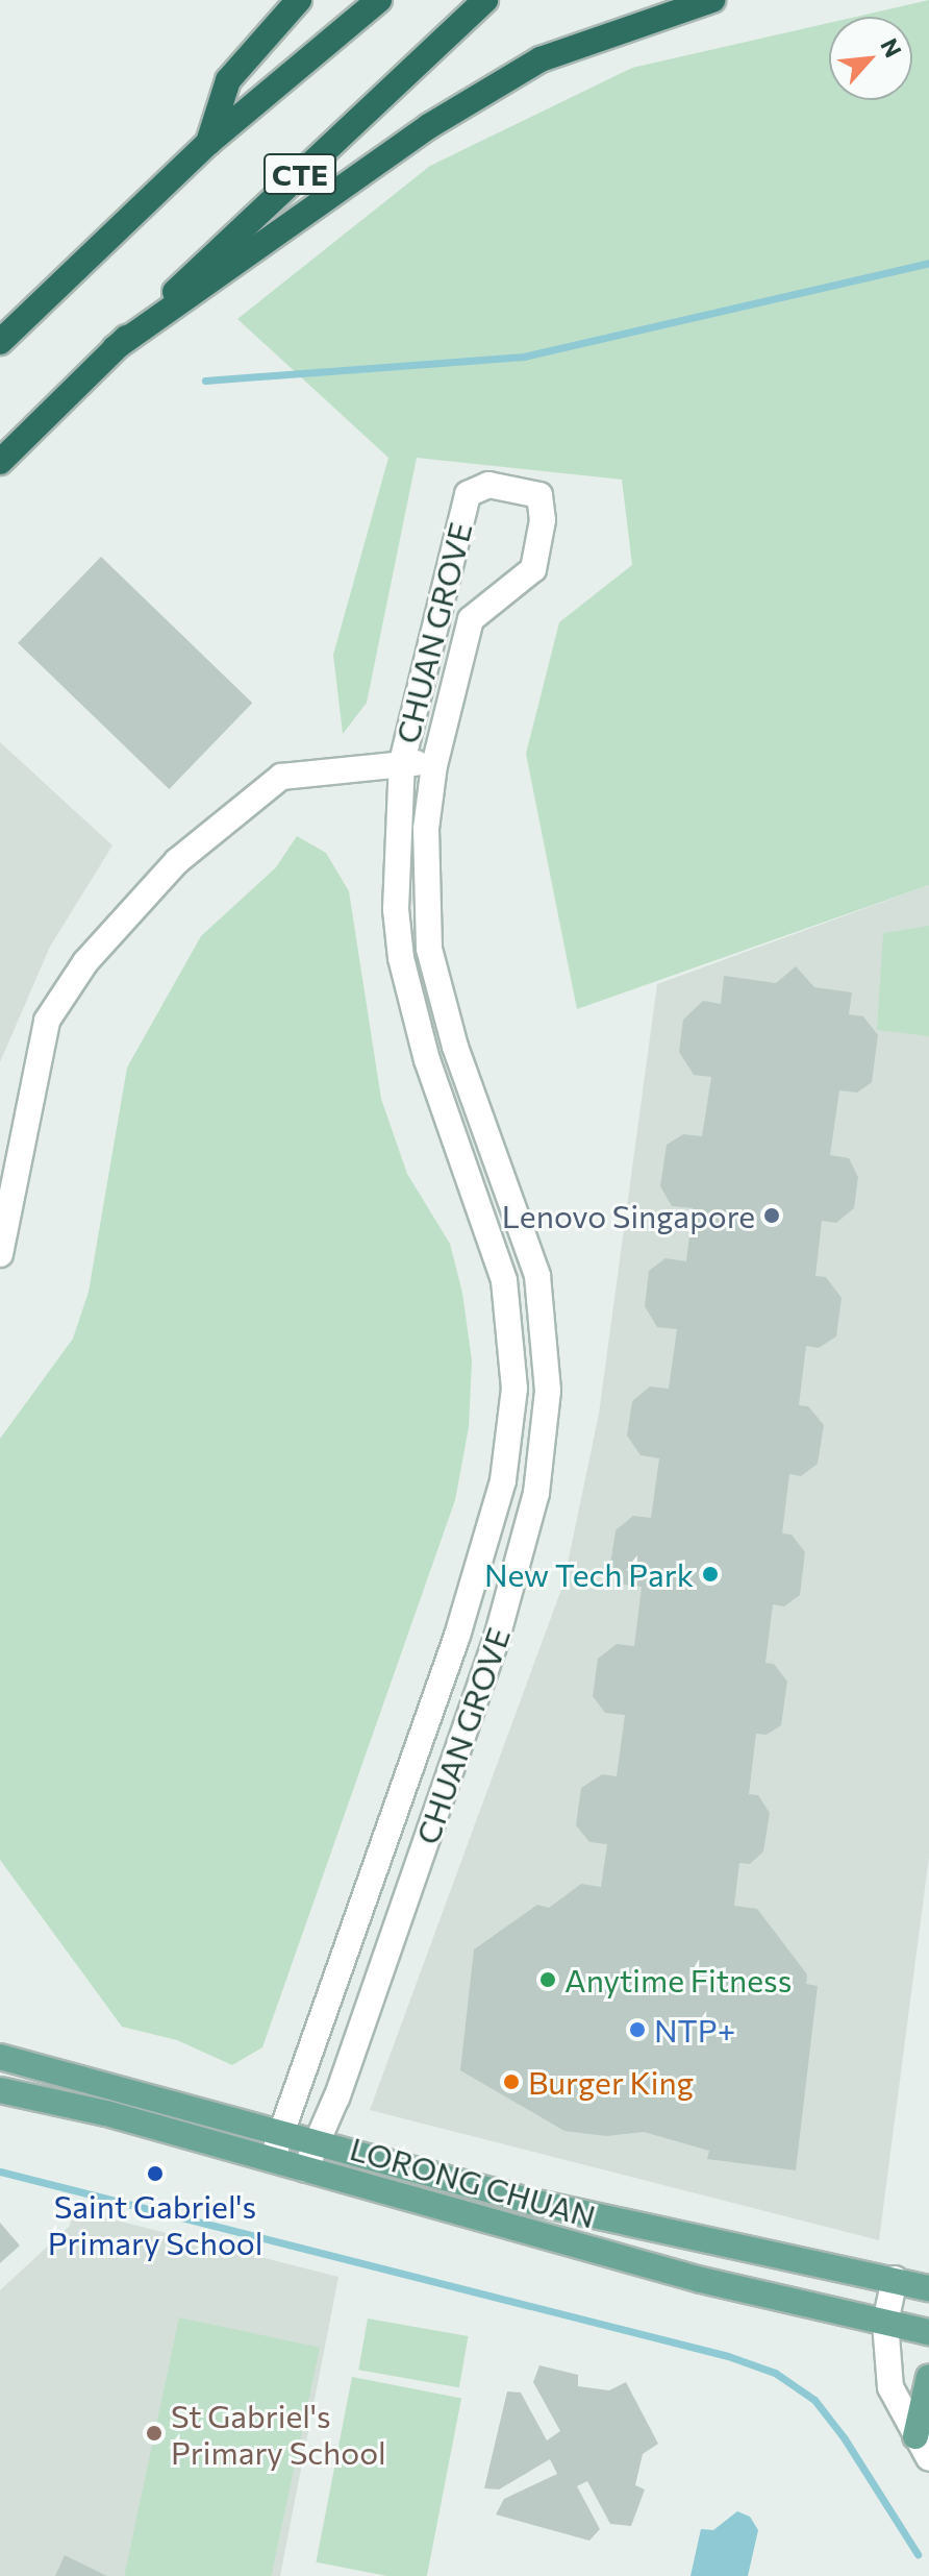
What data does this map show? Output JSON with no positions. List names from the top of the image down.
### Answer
{
  "streets": {
    "highway": ["CTE"],
    "main road": ["LORONG CHUAN"],
    "street": ["CHUAN GROVE"]
  },
  "crossings": [
    ["CHUAN GROVE", "LORONG CHUAN"]
  ],
  "places": [
    "Lenovo Singapore",
    "New Tech Park",
    "Anytime Fitness",
    "NTP+",
    "Burger King",
    "Saint Gabriel's Primary School",
    "St Gabriel's Primary School"
  ],
  "north": "top right"
}
